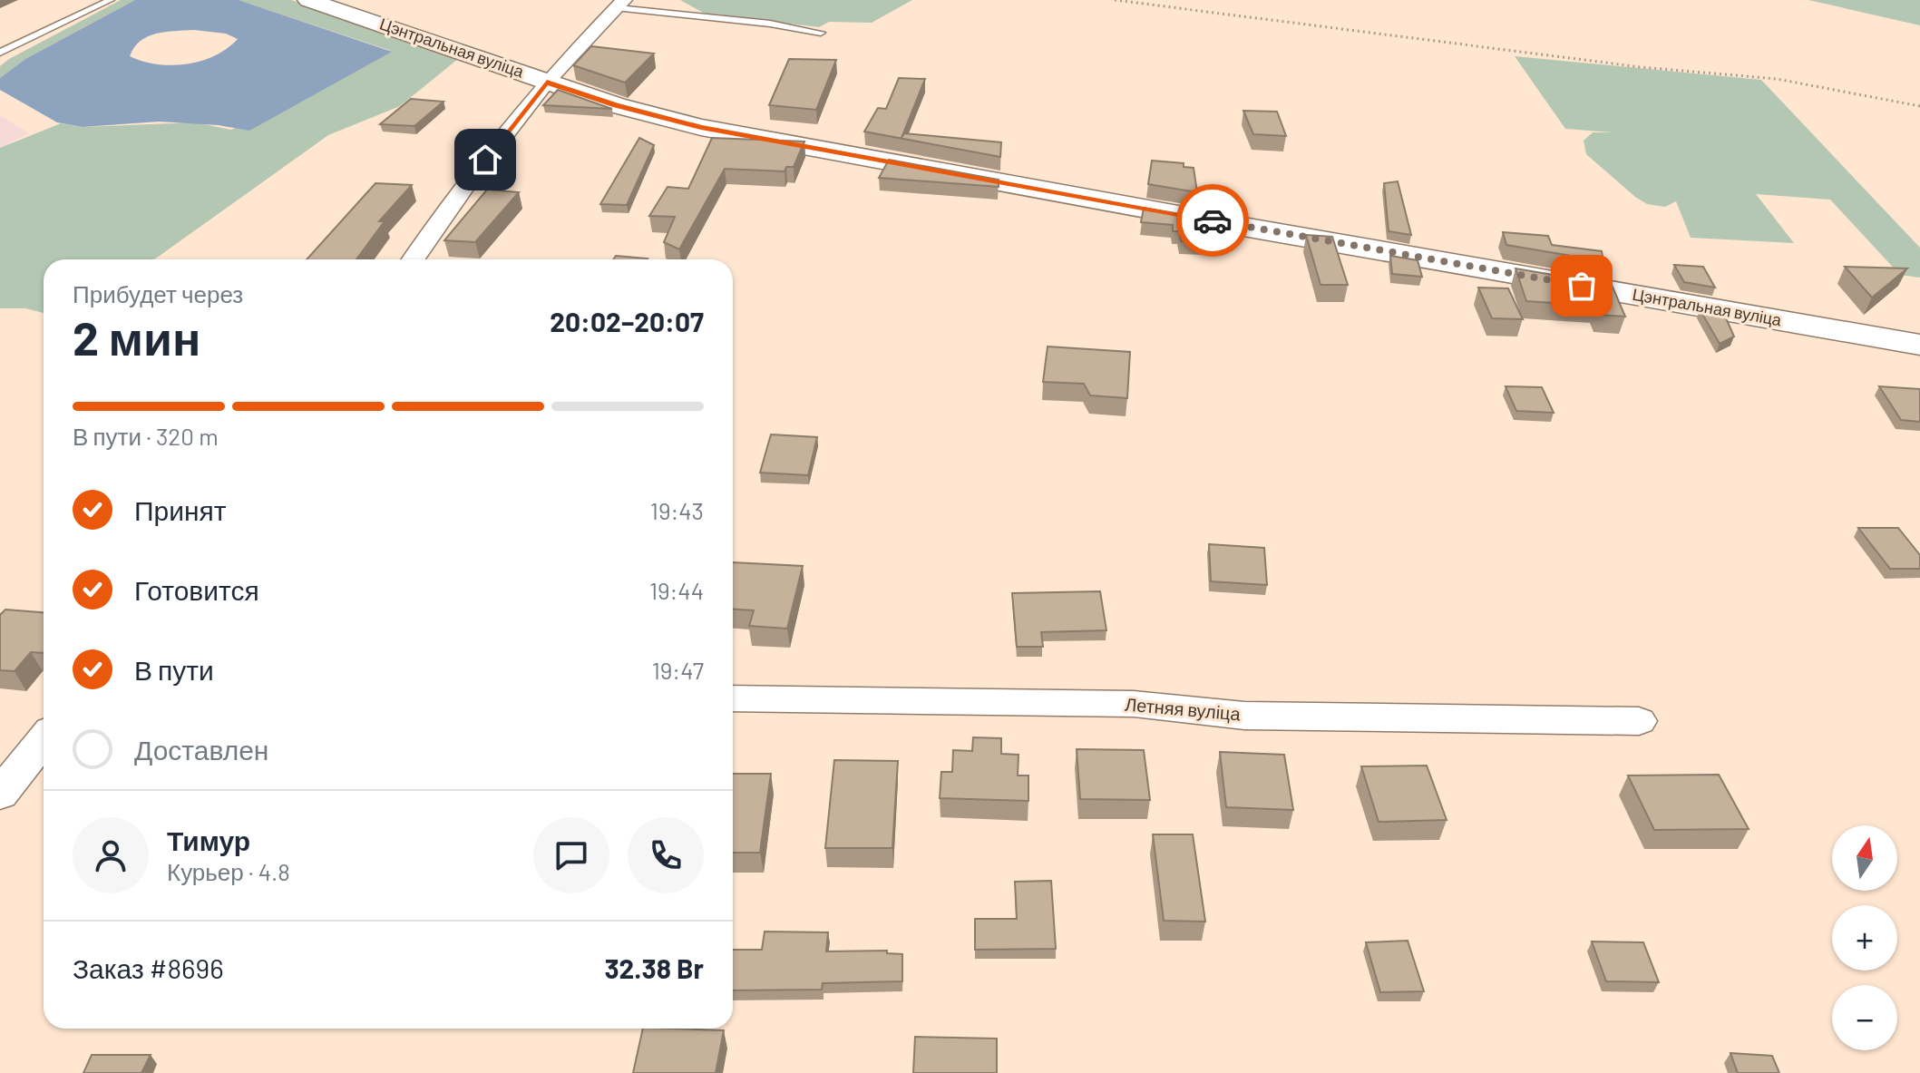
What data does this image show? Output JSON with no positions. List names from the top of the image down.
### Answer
{
  "streets": {
    "street": ["Цэнтральная вуліца", "Летняя вуліца"]
  },
  "north": "top",
  "page": {
    "heading": ["2 мин", "Прибудет через", "20:02–20:07"],
    "panel": [
      "Тимур",
      "Курьер · 4.8",
      "Заказ #8696",
      "32.38 Br"
    ],
    "bar": "В пути · 320 m",
    "list": [
      ["Принят", "19:43"],
      ["Готовится", "19:44"],
      ["В пути", "19:47"],
      "Доставлен"
    ],
    "map_buttons": ["+", "−"]
  }
}
